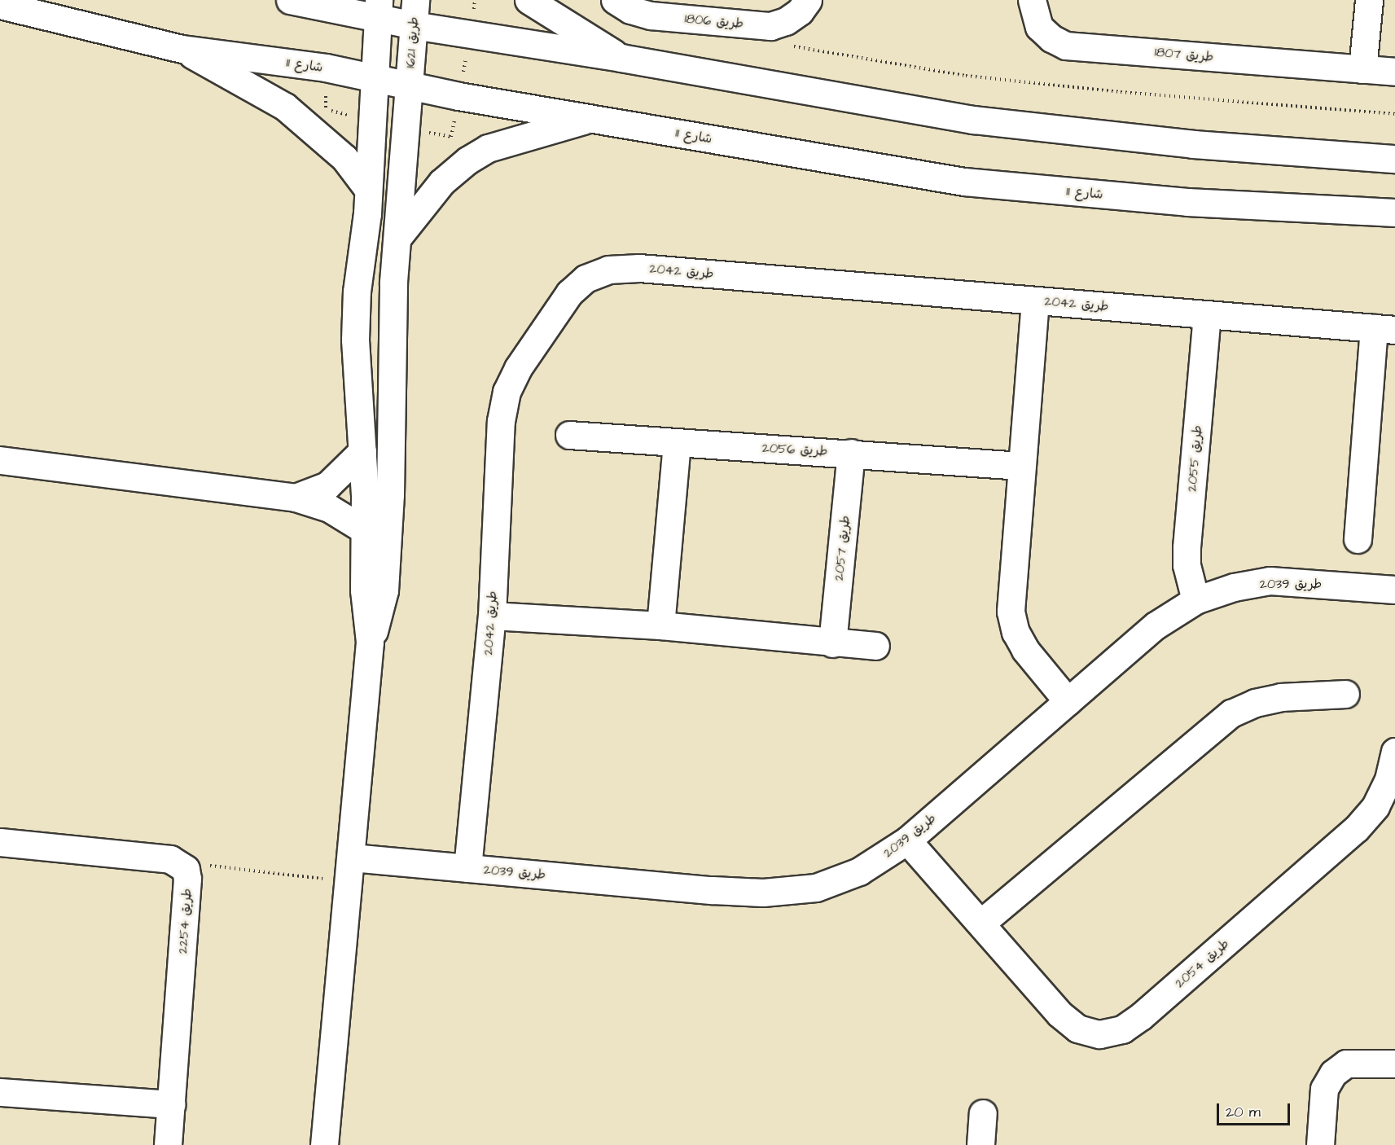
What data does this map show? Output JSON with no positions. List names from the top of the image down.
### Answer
{
  "streets": {
    "street": [
      "طريق 1806",
      "طريق 1621",
      "طريق 1807",
      "شارع 11",
      "طريق 2042",
      "طريق 2056",
      "طريق 2055",
      "طريق 2057",
      "طريق 2039",
      "طريق 2254",
      "طريق 2054"
    ]
  },
  "crossings": [
    ["طريق 1621", "شارع 11"],
    ["طريق 2042", "طريق 2055"],
    ["طريق 2042", "طريق 2039"],
    ["طريق 2056", "طريق 2057"],
    ["طريق 2055", "طريق 2039"],
    ["طريق 2039", "طريق 2054"]
  ],
  "scale_bar": "20 m"
}
